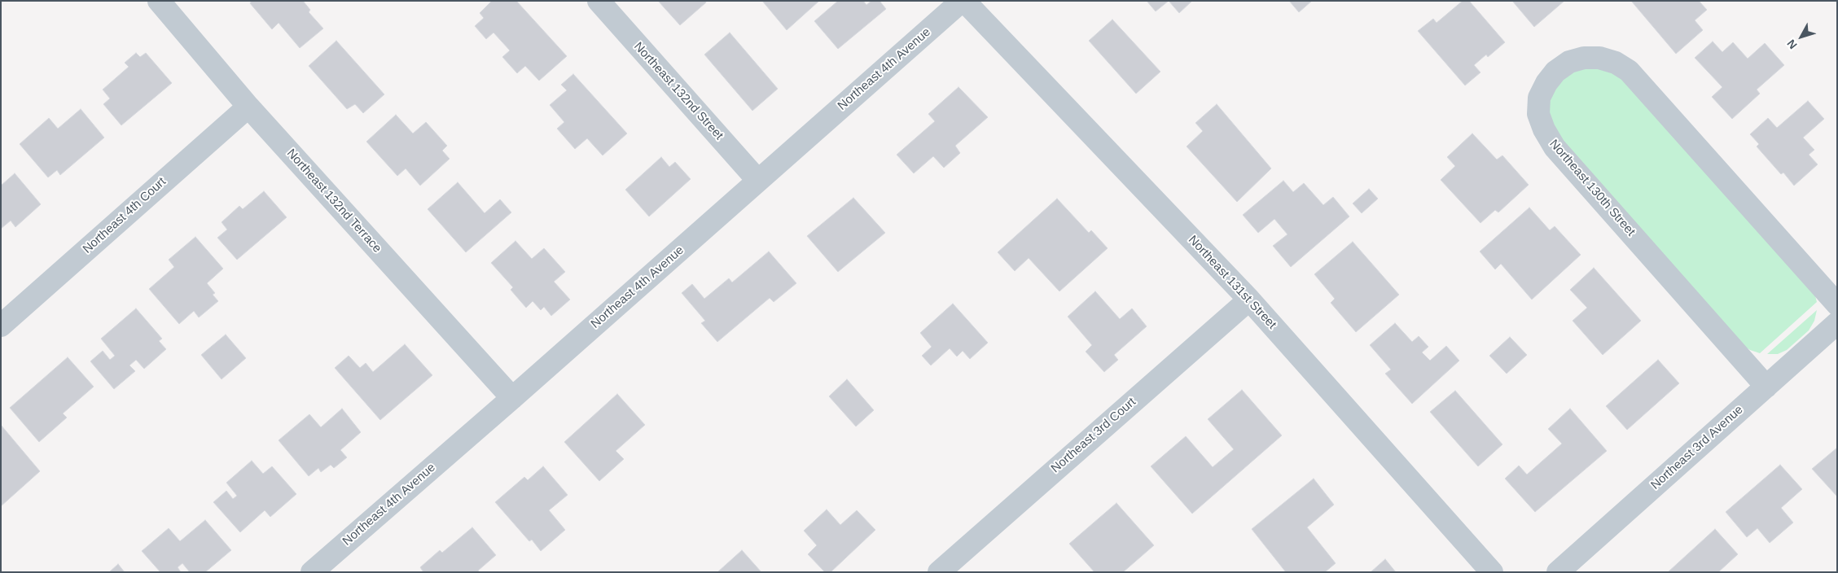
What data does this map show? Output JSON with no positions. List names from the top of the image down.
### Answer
{
  "streets": {
    "street": [
      "Northeast 4th Avenue",
      "Northeast 132nd Street",
      "Northeast 130th Street",
      "Northeast 132nd Terrace",
      "Northeast 4th Court",
      "Northeast 131st Street",
      "Northeast 3rd Court",
      "Northeast 3rd Avenue"
    ]
  },
  "crossings": [
    ["Northeast 4th Avenue", "Northeast 132nd Street"],
    ["Northeast 4th Avenue", "Northeast 132nd Terrace"],
    ["Northeast 4th Avenue", "Northeast 131st Street"],
    ["Northeast 130th Street", "Northeast 3rd Avenue"],
    ["Northeast 132nd Terrace", "Northeast 4th Court"],
    ["Northeast 131st Street", "Northeast 3rd Court"]
  ],
  "north": "bottom left"
}
